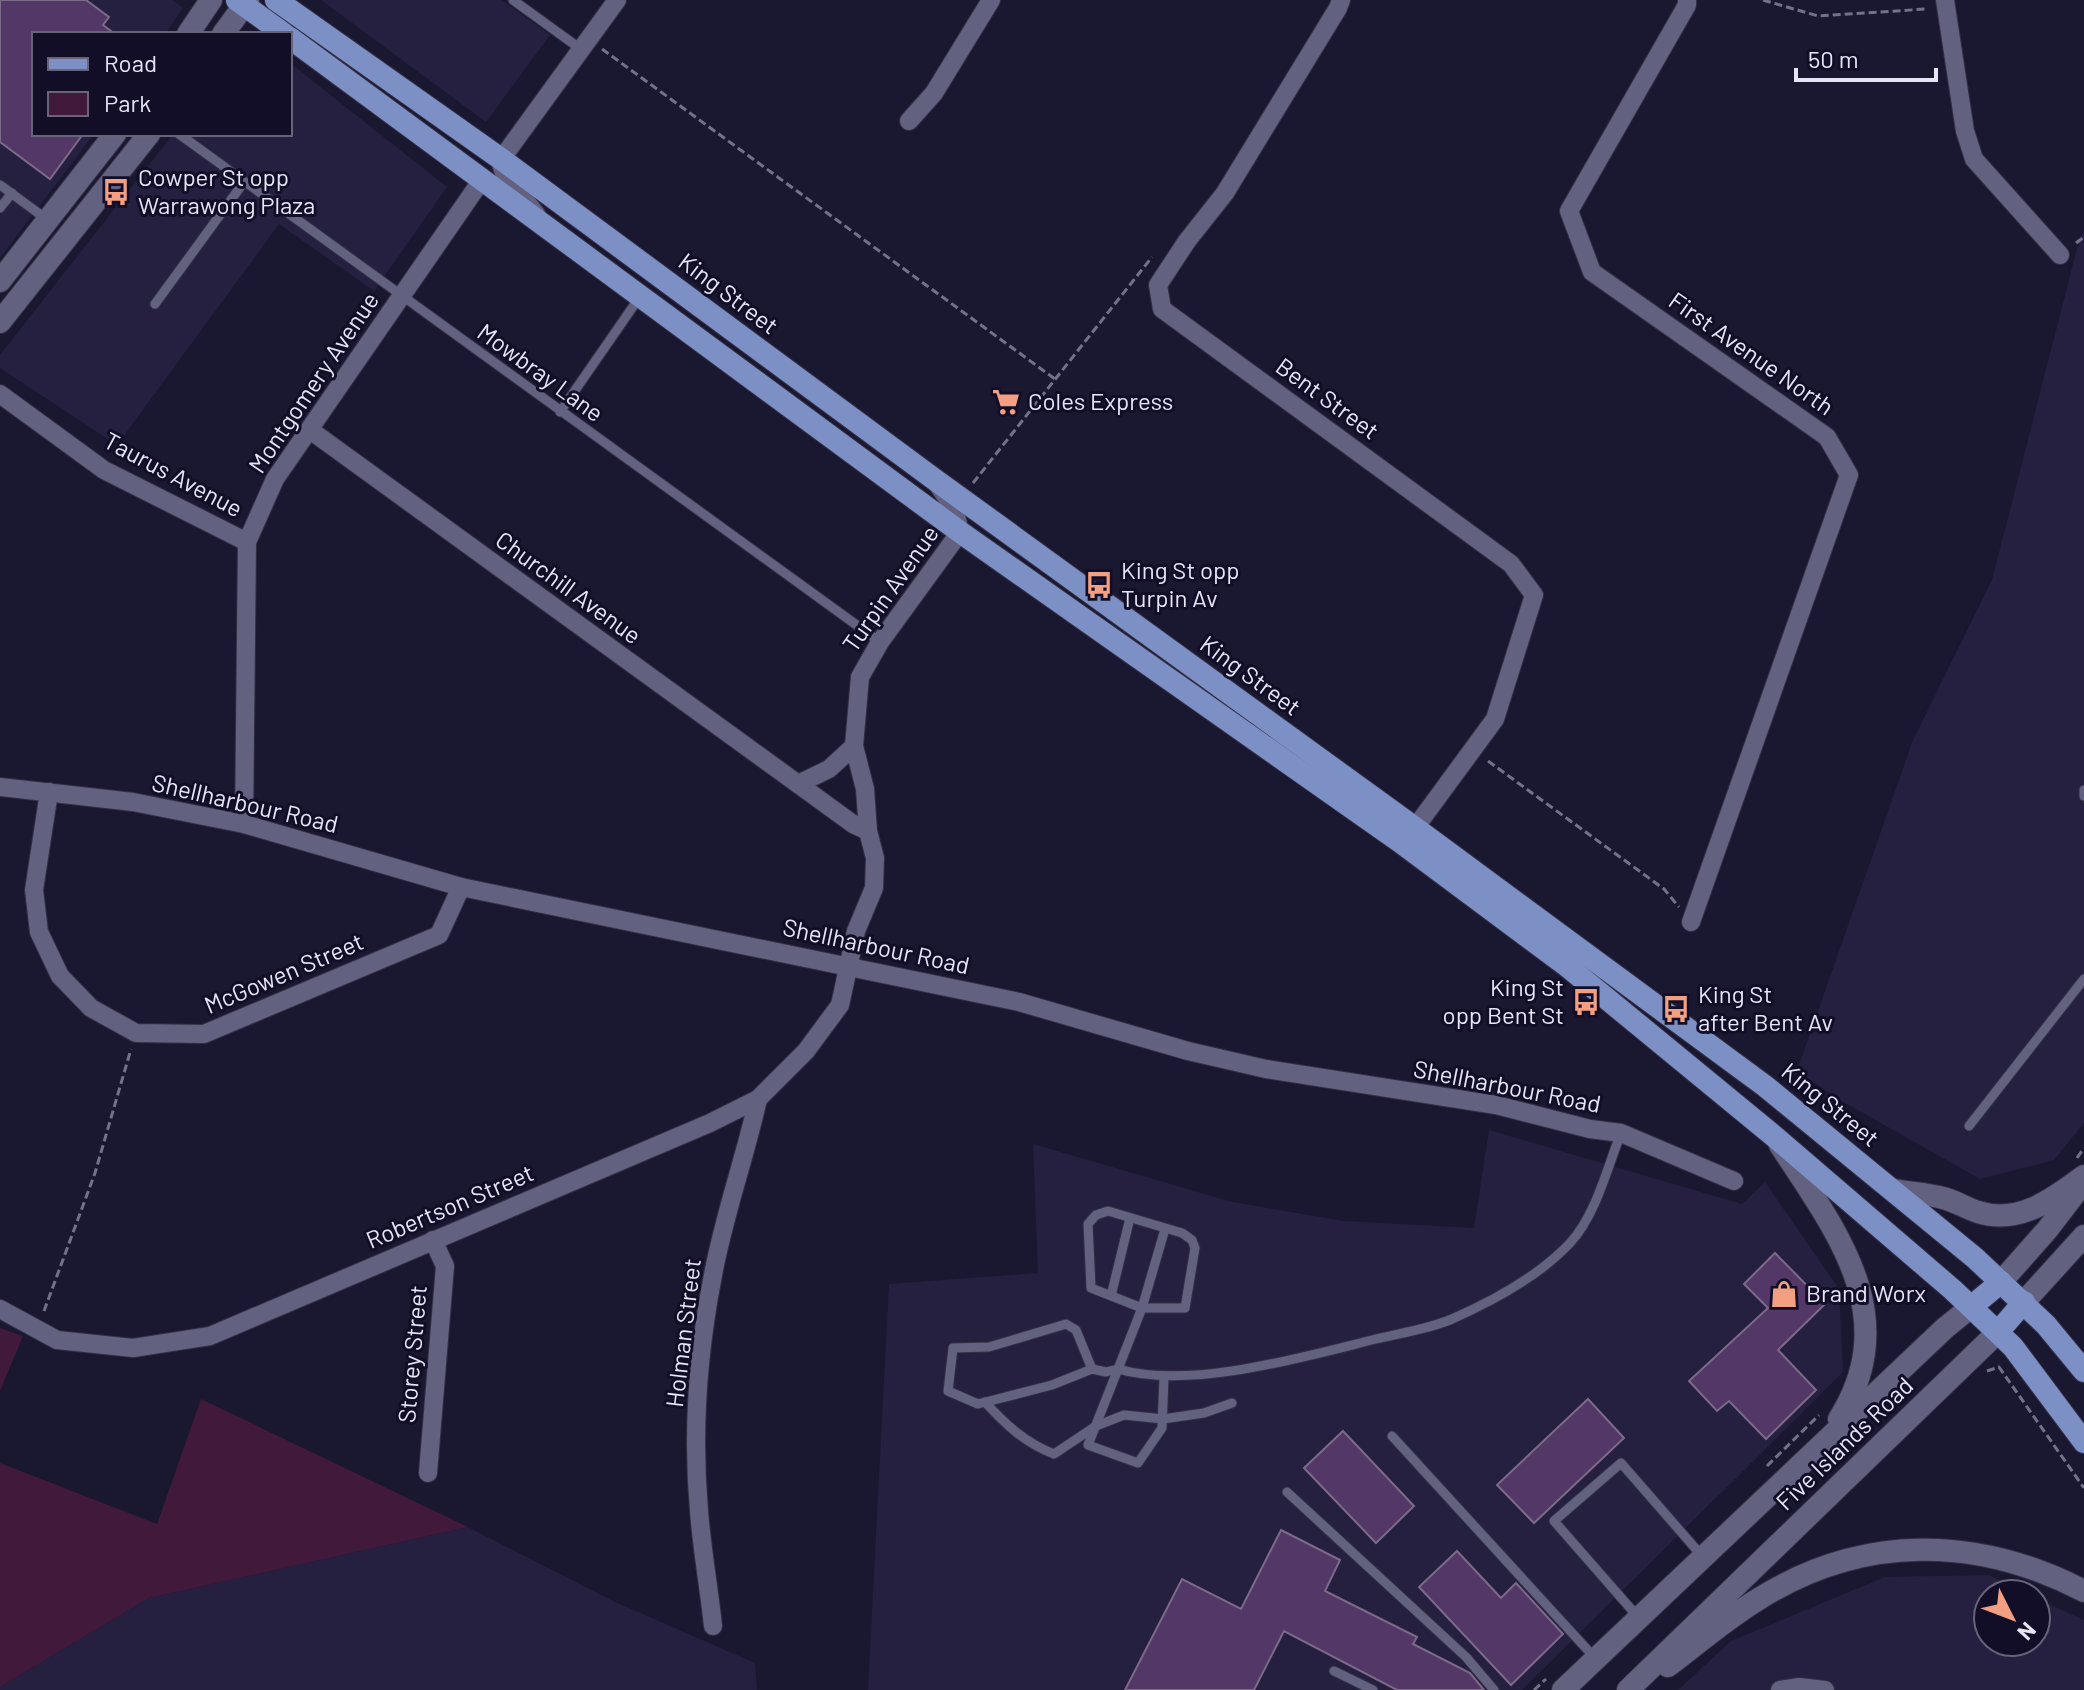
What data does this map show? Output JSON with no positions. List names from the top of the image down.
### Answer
{
  "streets": {
    "main road": ["King Street", "Five Islands Road"],
    "street": [
      "First Avenue North",
      "Montgomery Avenue",
      "Bent Street",
      "Taurus Avenue",
      "Churchill Avenue",
      "Turpin Avenue",
      "Shellharbour Road",
      "McGowen Street",
      "Robertson Street",
      "Holman Street",
      "Storey Street"
    ],
    "lane": ["Mowbray Lane"]
  },
  "crossings": [
    ["King Street", "Montgomery Avenue"],
    ["King Street", "Bent Street"],
    ["King Street", "Turpin Avenue"],
    ["King Street", "Five Islands Road"],
    ["Mowbray Lane", "Montgomery Avenue"],
    ["Mowbray Lane", "Turpin Avenue"],
    ["Montgomery Avenue", "Taurus Avenue"],
    ["Montgomery Avenue", "Churchill Avenue"],
    ["Montgomery Avenue", "Shellharbour Road"],
    ["Churchill Avenue", "Turpin Avenue"],
    ["Turpin Avenue", "Shellharbour Road"],
    ["Turpin Avenue", "Robertson Street"],
    ["Shellharbour Road", "McGowen Street"],
    ["Shellharbour Road", "Robertson Street"],
    ["Robertson Street", "Holman Street"],
    ["Robertson Street", "Storey Street"]
  ],
  "places": {
    "bus stop": [
      "Cowper St opp Warrawong Plaza",
      "King St opp Turpin Av",
      "King St opp Bent St",
      "King St after Bent Av"
    ],
    "supermarket": ["Coles Express"],
    "shop": ["Brand Worx"]
  },
  "legend": ["Road", "Park"],
  "scale_bar": "50 m",
  "north": "bottom right"
}
